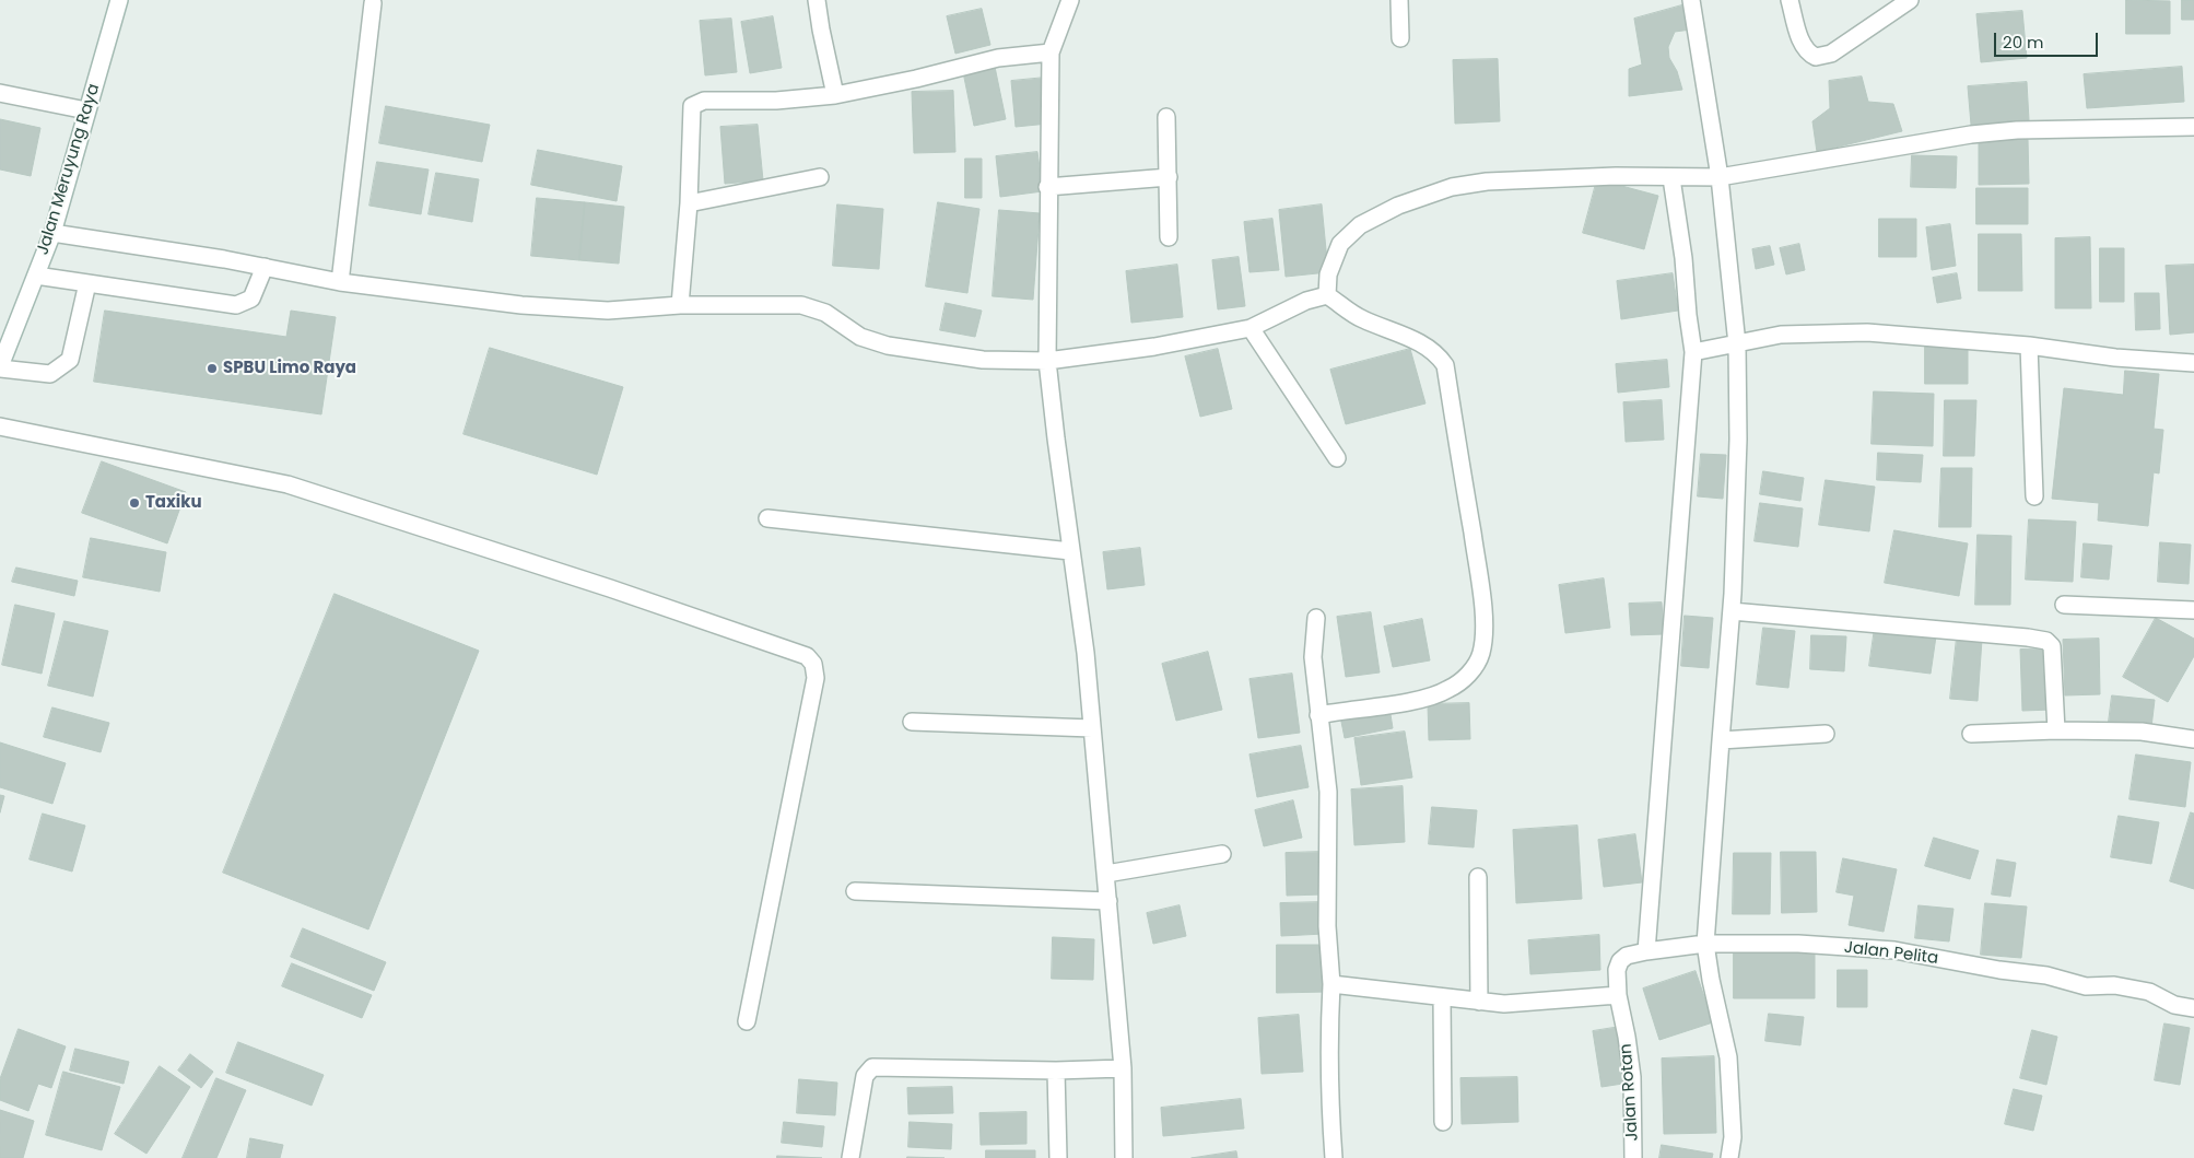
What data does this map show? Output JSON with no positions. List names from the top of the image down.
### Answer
{
  "streets": {
    "street": ["Jalan Meruyung Raya", "Jalan Pelita", "Jalan Rotan"]
  },
  "crossings": [
    ["Jalan Pelita", "Jalan Rotan"]
  ],
  "places": ["SPBU Limo Raya", "Taxiku"],
  "scale_bar": "20 m"
}
